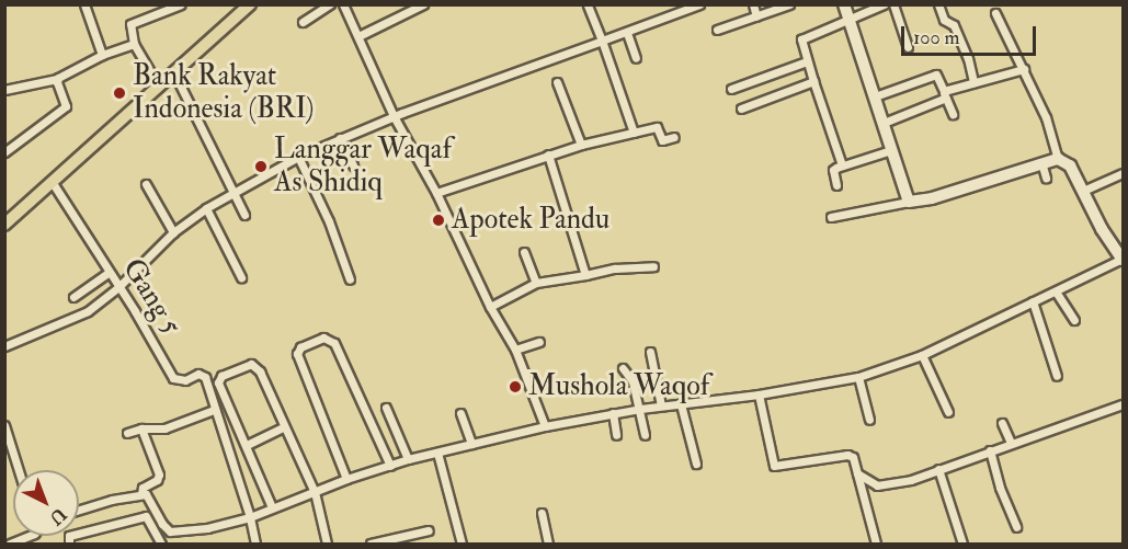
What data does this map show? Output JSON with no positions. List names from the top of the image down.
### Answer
{
  "streets": {
    "street": ["Gang 5"]
  },
  "places": [
    "Bank Rakyat Indonesia (BRI)",
    "Langgar Waqaf As Shidiq",
    "Apotek Pandu",
    "Mushola Waqof"
  ],
  "scale_bar": "100 m",
  "north": "bottom right"
}
